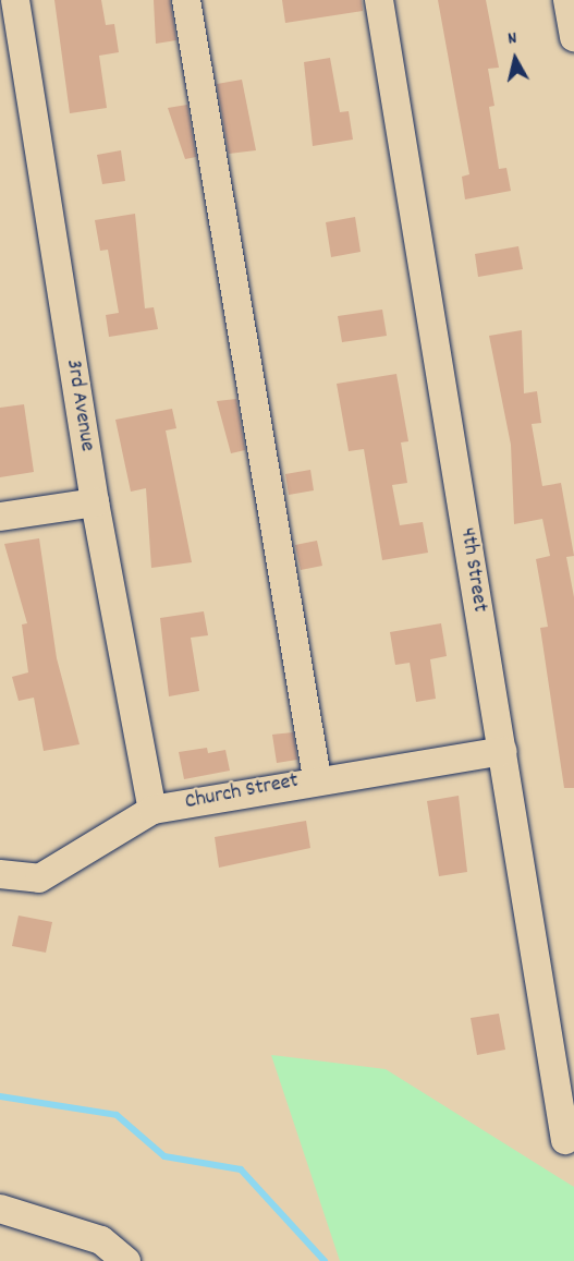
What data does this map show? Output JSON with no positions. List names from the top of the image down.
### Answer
{
  "streets": {
    "street": ["3rd Avenue", "4th Street", "Church Street"]
  },
  "crossings": [
    ["3rd Avenue", "Church Street"],
    ["4th Street", "Church Street"]
  ],
  "north": "top"
}
